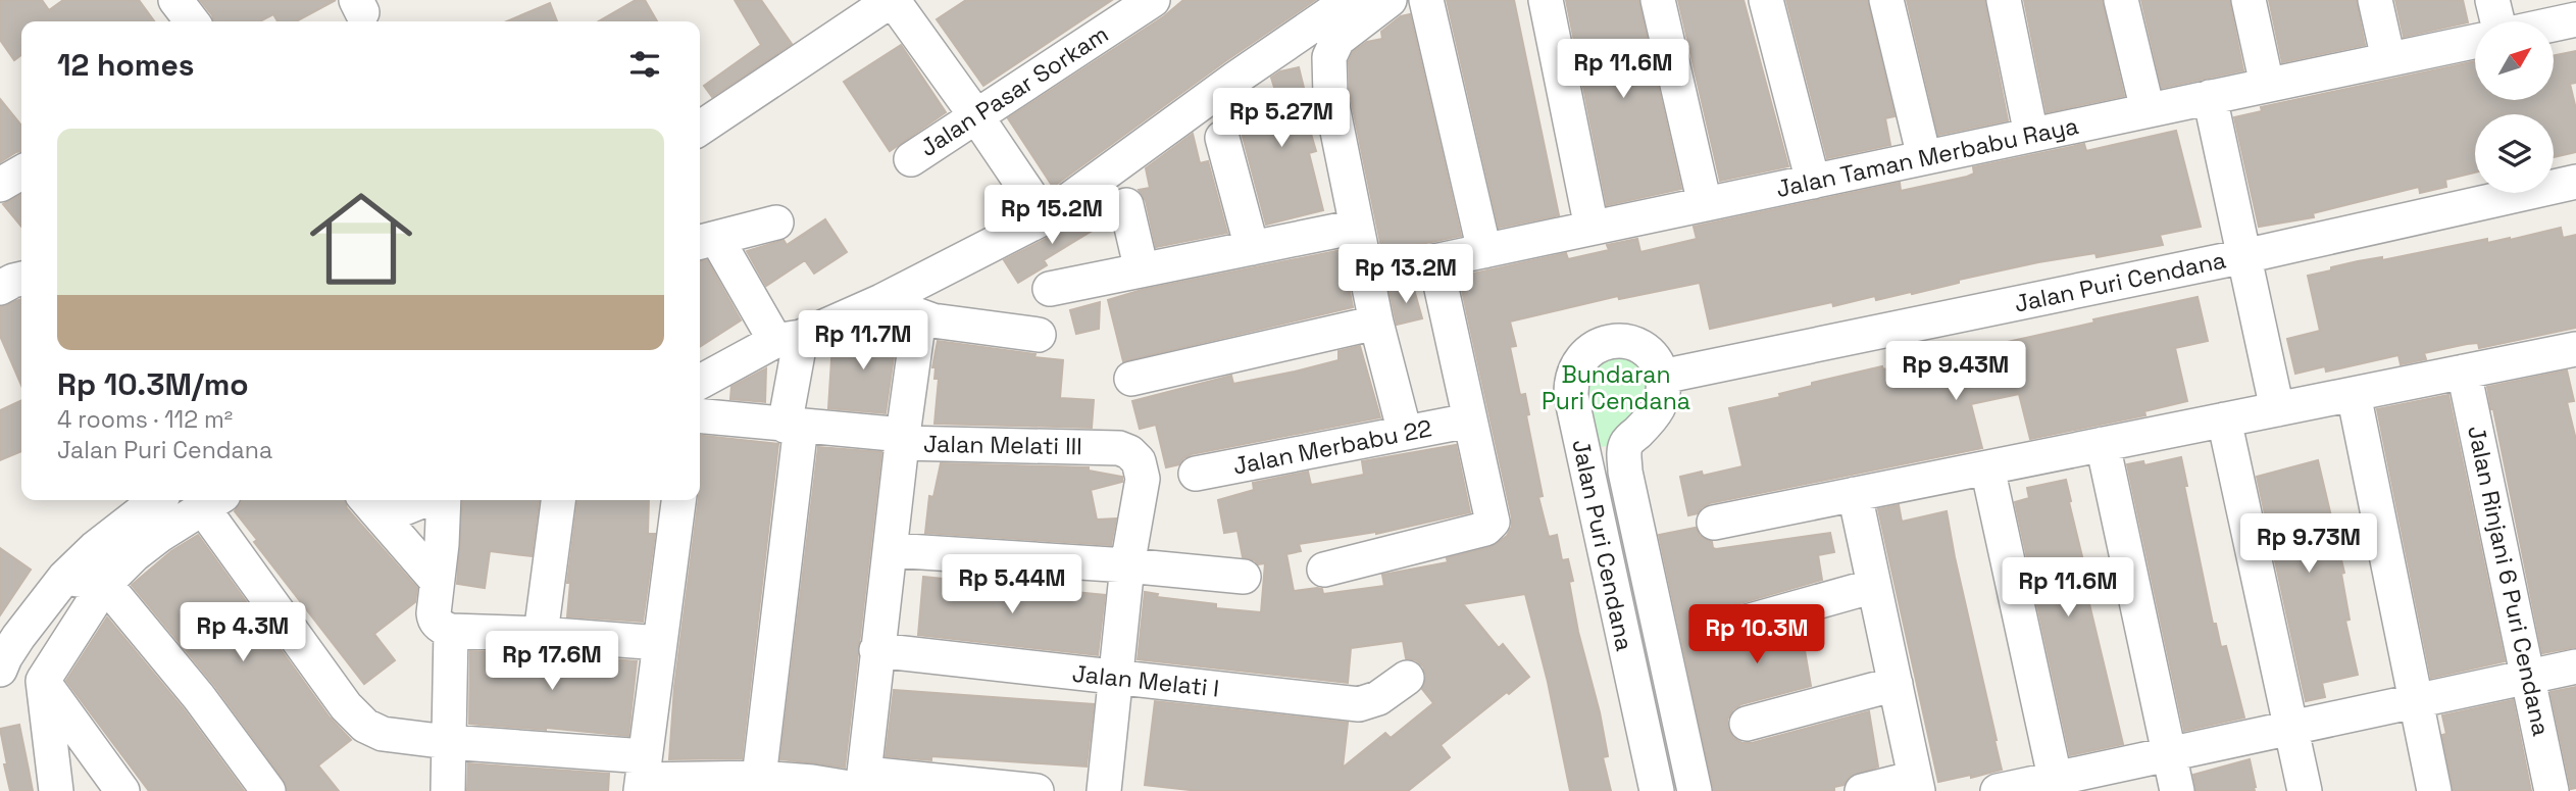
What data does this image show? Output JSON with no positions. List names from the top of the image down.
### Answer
{
  "streets": {
    "street": [
      "Jalan Pasar Sorkam",
      "Jalan Taman Merbabu Raya",
      "Jalan Puri Cendana",
      "Jalan Melati III",
      "Jalan Merbabu 22",
      "Jalan Rinjani 6 Puri Cendana",
      "Jalan Melati I"
    ]
  },
  "parks": ["Bundaran Puri Cendana"],
  "north": "top right",
  "page": {
    "heading": "12 homes",
    "price": [
      "Rp 11.6M",
      "Rp 5.27M",
      "Rp 15.2M",
      "Rp 13.2M",
      "Rp 11.7M",
      "Rp 9.43M",
      "Rp 9.73M",
      "Rp 5.44M",
      "Rp 11.6M",
      "Rp 4.3M",
      "Rp 10.3M",
      "Rp 17.6M"
    ],
    "list": [
      {
        "name": "Rp 10.3M/mo",
        "note": "4 rooms · 112 m² · Jalan Puri Cendana"
      }
    ]
  }
}
